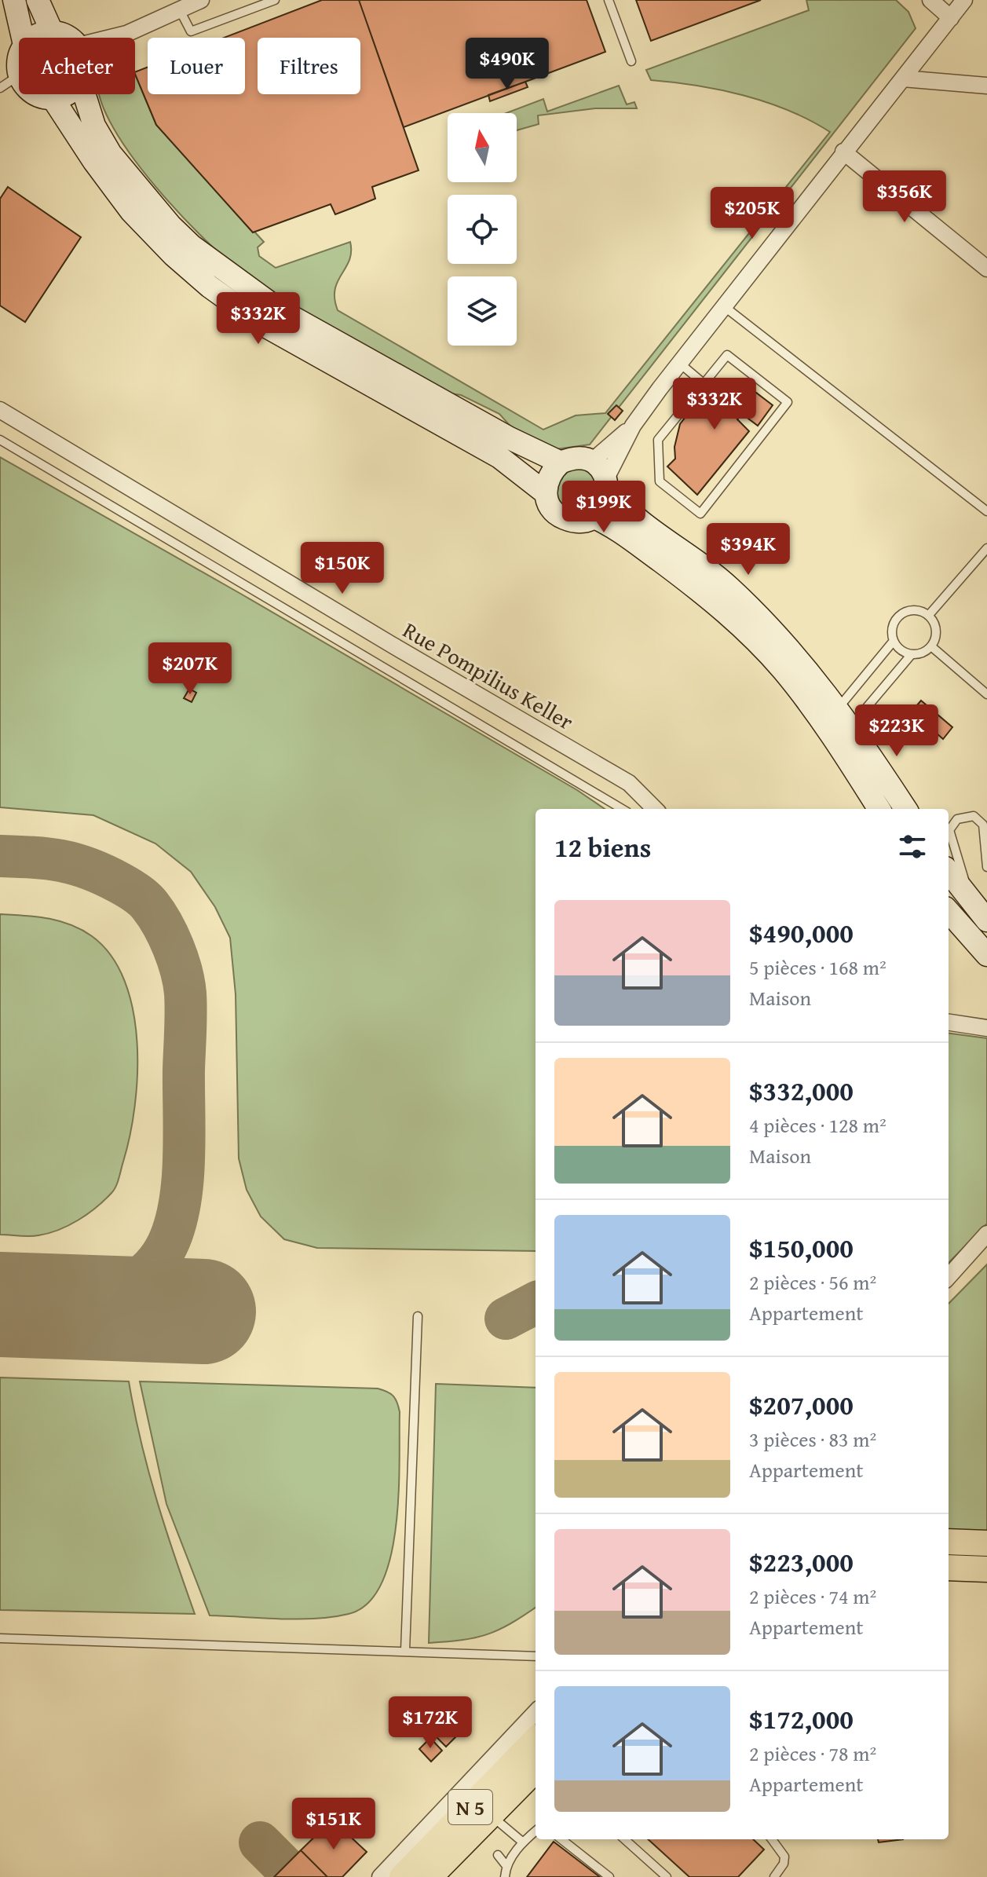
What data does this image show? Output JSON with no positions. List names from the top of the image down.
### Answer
{
  "streets": {
    "main road": ["N 5"],
    "street": ["Rue Pompilius Keller"]
  },
  "north": "top",
  "page": {
    "price": [
      "$490K",
      "$356K",
      "$205K",
      "$332K",
      "$332K",
      "$199K",
      "$394K",
      "$150K",
      "$207K",
      "$223K",
      "$172K",
      "$151K"
    ],
    "chip": ["Acheter", "Louer", "Filtres"],
    "heading": "12 biens",
    "list": [
      {
        "name": "$490,000",
        "note": "5 pièces · 168 m² · Maison"
      },
      {
        "name": "$332,000",
        "note": "4 pièces · 128 m² · Maison"
      },
      {
        "name": "$150,000",
        "note": "2 pièces · 56 m² · Appartement"
      },
      {
        "name": "$207,000",
        "note": "3 pièces · 83 m² · Appartement"
      },
      {
        "name": "$223,000",
        "note": "2 pièces · 74 m² · Appartement"
      },
      {
        "name": "$172,000",
        "note": "2 pièces · 78 m² · Appartement"
      }
    ]
  }
}
